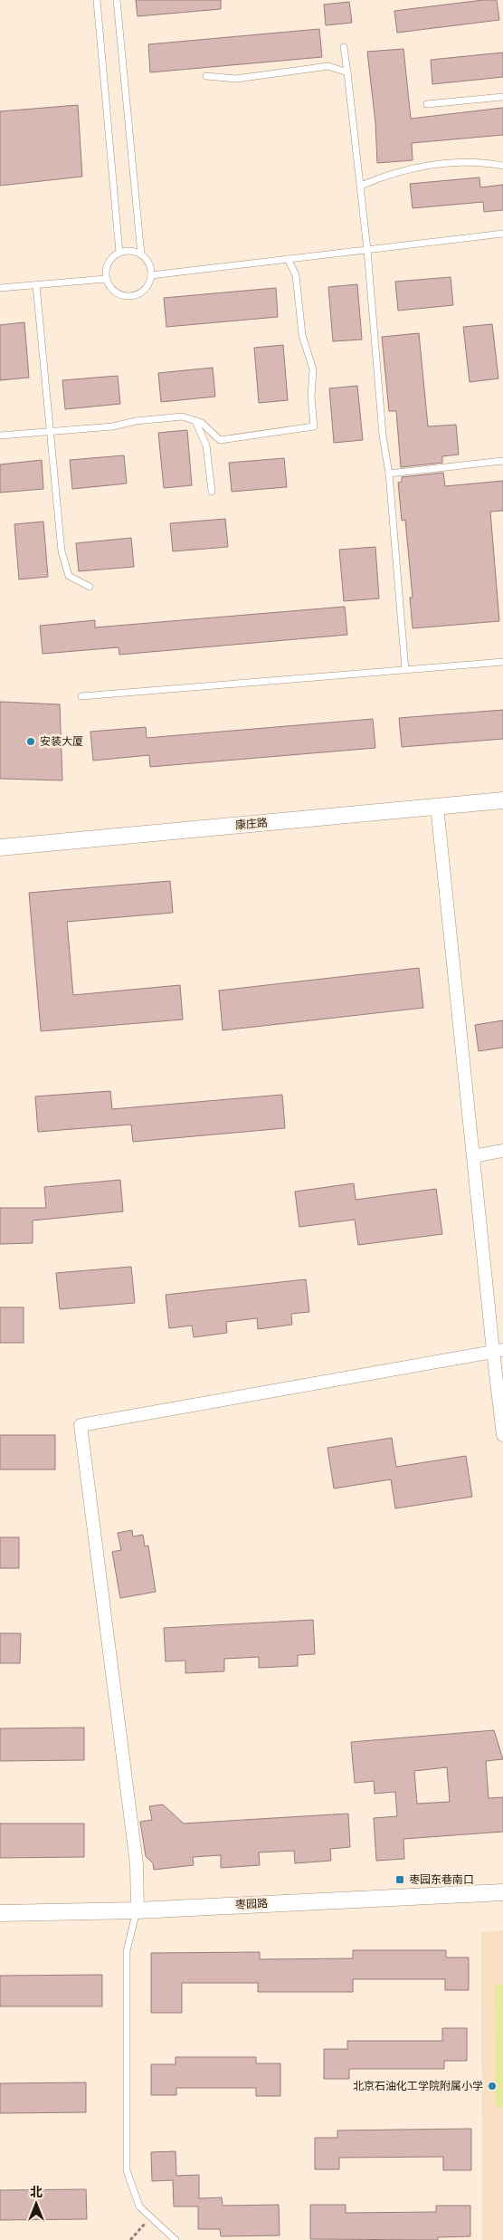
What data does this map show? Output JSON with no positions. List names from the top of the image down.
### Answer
{
  "streets": {
    "street": ["康庄路", "枣园路"]
  },
  "places": {
    "other": ["安装大厦", "北京石油化工学院附属小学"],
    "transit": ["枣园东巷南口"]
  },
  "north": "top"
}
